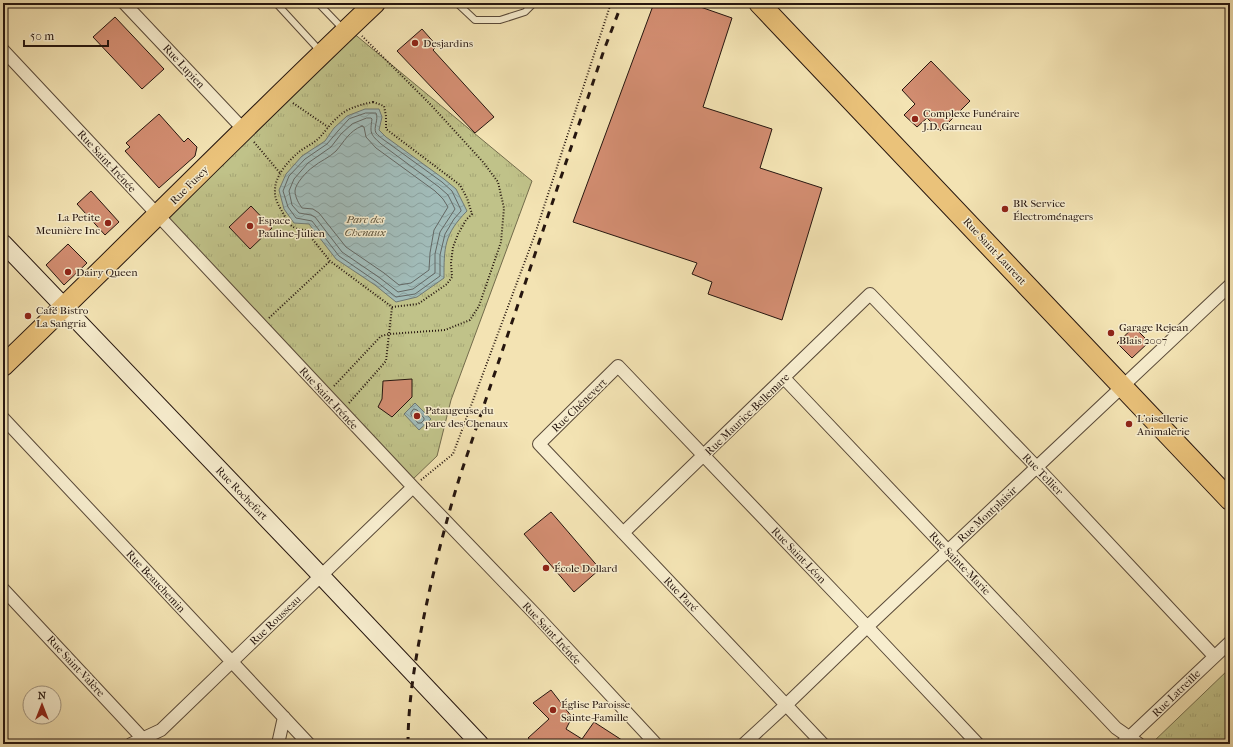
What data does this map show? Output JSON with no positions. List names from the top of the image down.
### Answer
{
  "streets": {
    "main road": ["Rue Fusey", "Rue Saint-Laurent"],
    "street": [
      "Rue Lupien",
      "Rue Saint-Irénée",
      "Rue Chênevert",
      "Rue Maurice-Bellemare",
      "Rue Tellier",
      "Rue Rochefort",
      "Rue Montplaisir",
      "Rue Saint-Léon",
      "Rue Sainte-Marie",
      "Rue Beauchemin",
      "Rue Paré",
      "Rue Rousseau",
      "Rue Saint-Valère",
      "Rue Latreille"
    ]
  },
  "crossings": [
    ["Rue Lupien", "Rue Fusey"],
    ["Rue Saint-Irénée", "Rue Fusey"],
    ["Rue Saint-Irénée", "Rue Rousseau"],
    ["Rue Fusey", "Rue Rochefort"],
    ["Rue Saint-Laurent", "Rue Montplaisir"],
    ["Rue Chênevert", "Rue Saint-Léon"],
    ["Rue Chênevert", "Rue Paré"],
    ["Rue Maurice-Bellemare", "Rue Tellier"],
    ["Rue Maurice-Bellemare", "Rue Saint-Léon"],
    ["Rue Maurice-Bellemare", "Rue Sainte-Marie"],
    ["Rue Maurice-Bellemare", "Rue Paré"],
    ["Rue Tellier", "Rue Montplaisir"],
    ["Rue Tellier", "Rue Latreille"],
    ["Rue Rochefort", "Rue Rousseau"],
    ["Rue Montplaisir", "Rue Saint-Léon"],
    ["Rue Montplaisir", "Rue Sainte-Marie"],
    ["Rue Montplaisir", "Rue Paré"],
    ["Rue Sainte-Marie", "Rue Latreille"],
    ["Rue Beauchemin", "Rue Rousseau"],
    ["Rue Rousseau", "Rue Saint-Valère"]
  ],
  "parks": ["Parc des Chenaux"],
  "places": [
    "Desjardins",
    "Complexe Funéraire J.D. Garneau",
    "BR Service Électroménagers",
    "La Petite Meunière Inc",
    "Espace Pauline-Julien",
    "Dairy Queen",
    "Café Bistro La Sangria",
    "Garage Rejean Blais 2007",
    "Pataugeuse du parc des Chenaux",
    "L'oisellerie Animalerie",
    "École Dollard",
    "Église Paroisse Sainte-Famille"
  ],
  "scale_bar": "50 m",
  "north": "top"
}
